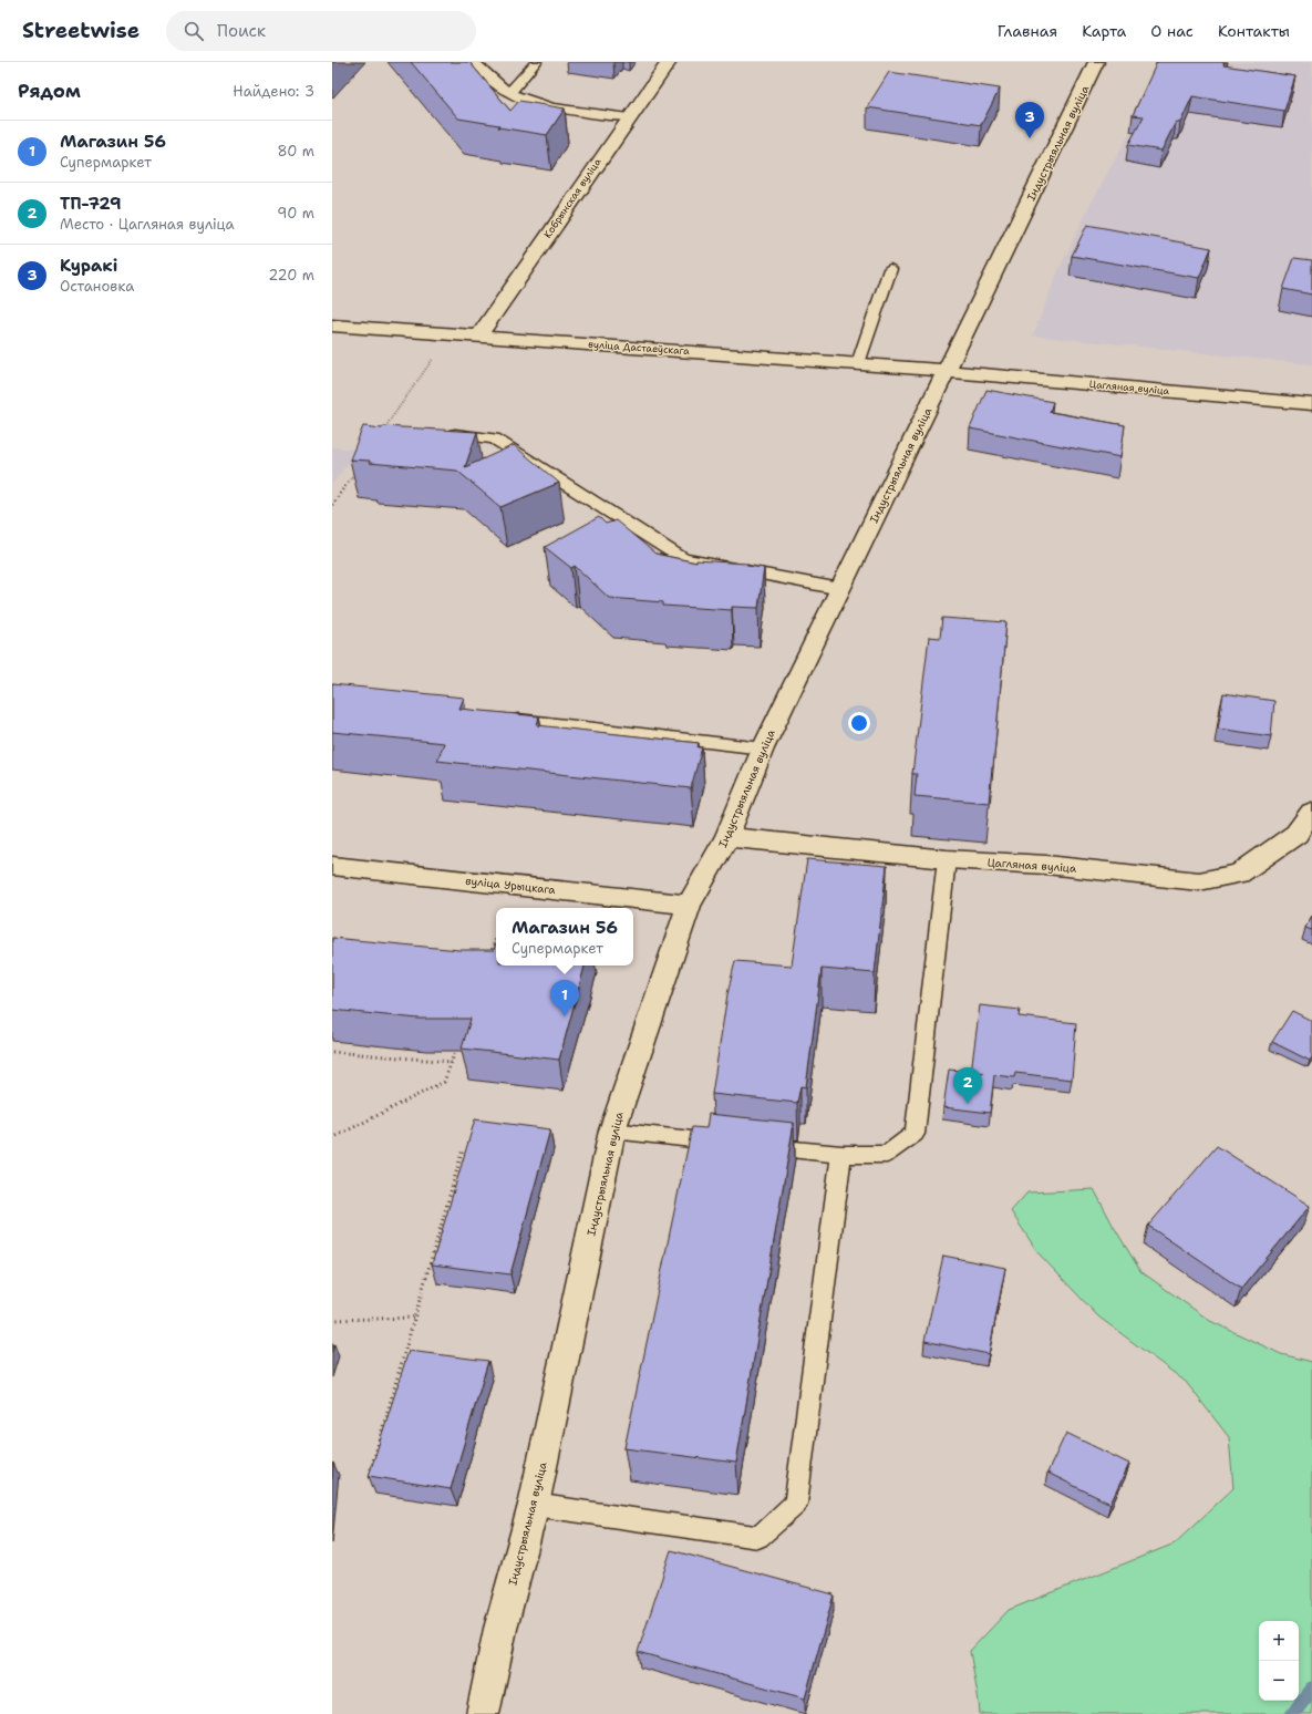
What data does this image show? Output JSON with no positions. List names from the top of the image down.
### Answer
{
  "streets": {
    "street": [
      "Індустрыяльная вуліца",
      "Кобрынская вуліца",
      "вуліца Дастаеўскага",
      "Цагляная вуліца",
      "вуліца Урыцкага"
    ]
  },
  "crossings": [
    ["Індустрыяльная вуліца", "вуліца Дастаеўскага"],
    ["Індустрыяльная вуліца", "Цагляная вуліца"],
    ["Індустрыяльная вуліца", "вуліца Урыцкага"],
    ["Кобрынская вуліца", "вуліца Дастаеўскага"],
    ["вуліца Дастаеўскага", "Цагляная вуліца"]
  ],
  "page": {
    "header": "Streetwise",
    "search": "Поиск",
    "nav": [
      "Главная",
      "Карта",
      "О нас",
      "Контакты"
    ],
    "heading": ["Рядом", "Найдено: 3"],
    "pins": ["3", "1", "2"],
    "list": [
      {
        "mark": "1",
        "name": "Магазин 56",
        "note": "Супермаркет",
        "value": "80 m"
      },
      {
        "mark": "2",
        "name": "ТП-729",
        "note": "Место · Цагляная вуліца",
        "value": "90 m"
      },
      {
        "mark": "3",
        "name": "Куракі",
        "note": "Остановка",
        "value": "220 m"
      }
    ],
    "popup": ["Магазин 56", "Супермаркет"],
    "map_buttons": ["+", "−"]
  }
}
